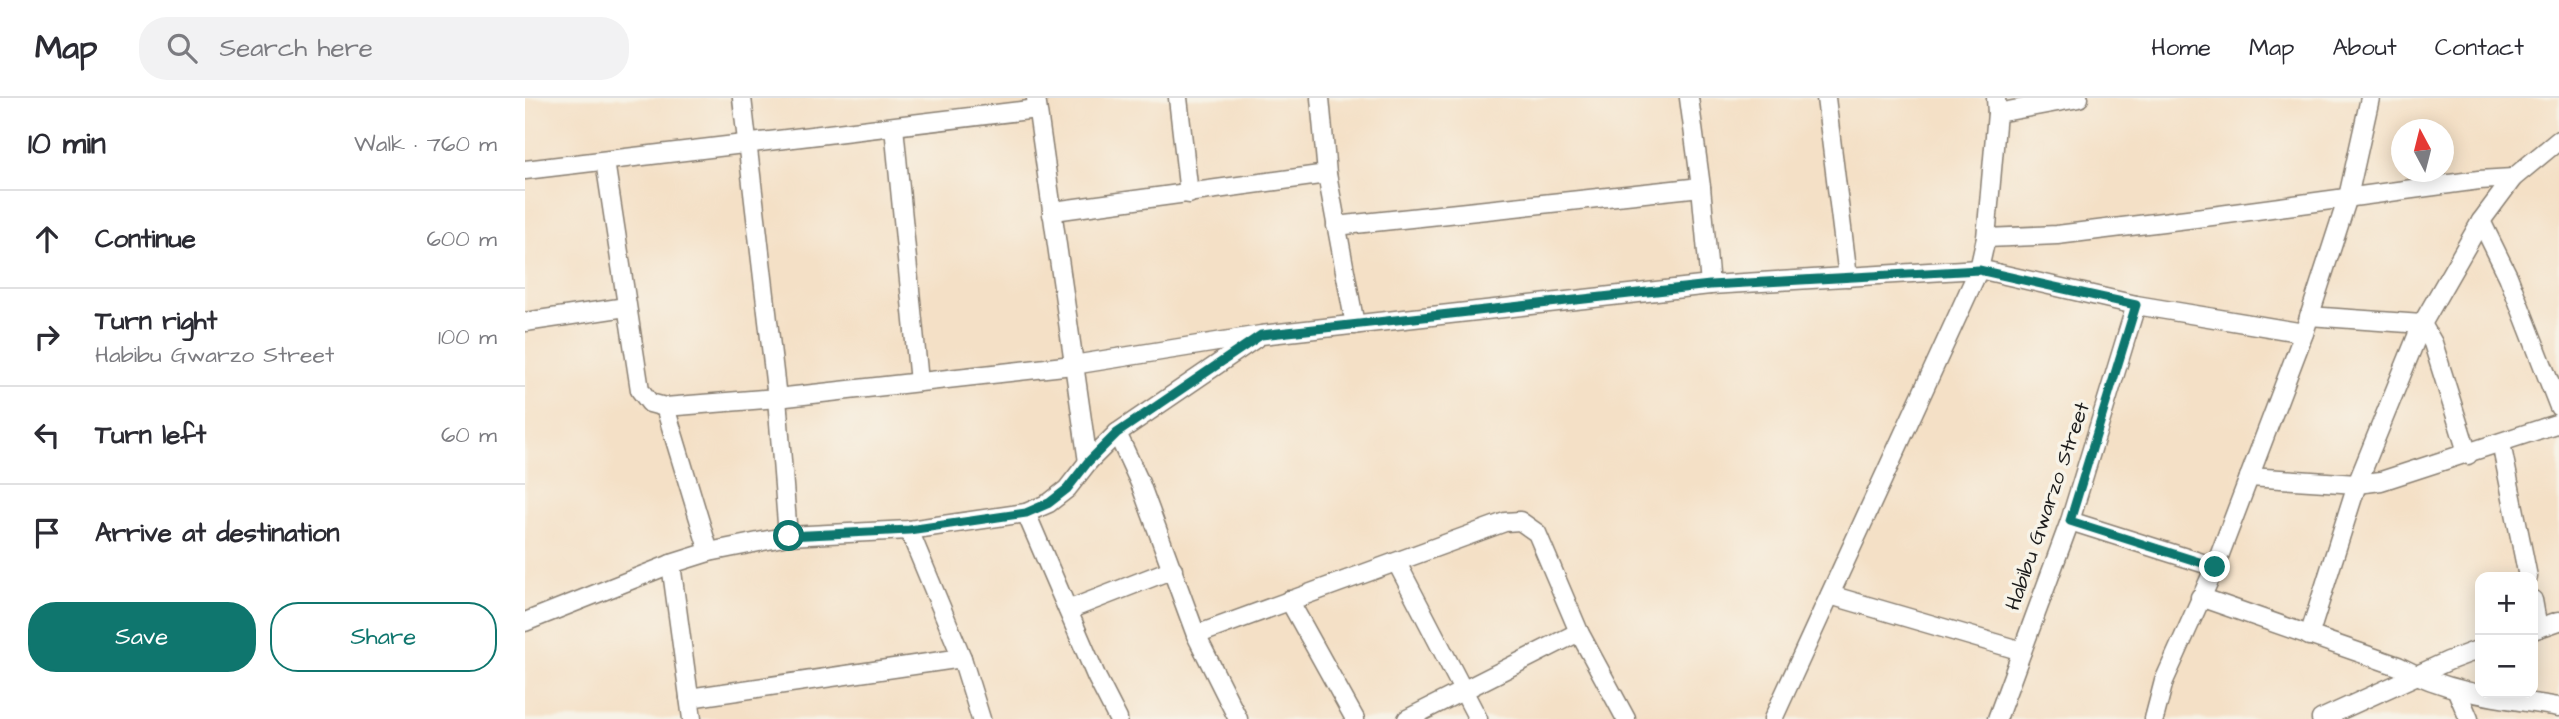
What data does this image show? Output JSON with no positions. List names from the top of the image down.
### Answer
{
  "streets": {
    "street": ["Habibu Gwarzo Street"]
  },
  "north": "top",
  "page": {
    "header": "Map",
    "search": "Search here",
    "nav": [
      "Home",
      "Map",
      "About",
      "Contact"
    ],
    "heading": ["10 min", "Walk · 760 m"],
    "list": [
      ["Continue", "600 m"],
      ["Turn right", "Habibu Gwarzo Street", "100 m"],
      ["Turn left", "60 m"],
      "Arrive at destination"
    ],
    "map_buttons": ["+", "−"],
    "buttons": ["Save", "Share"]
  }
}
